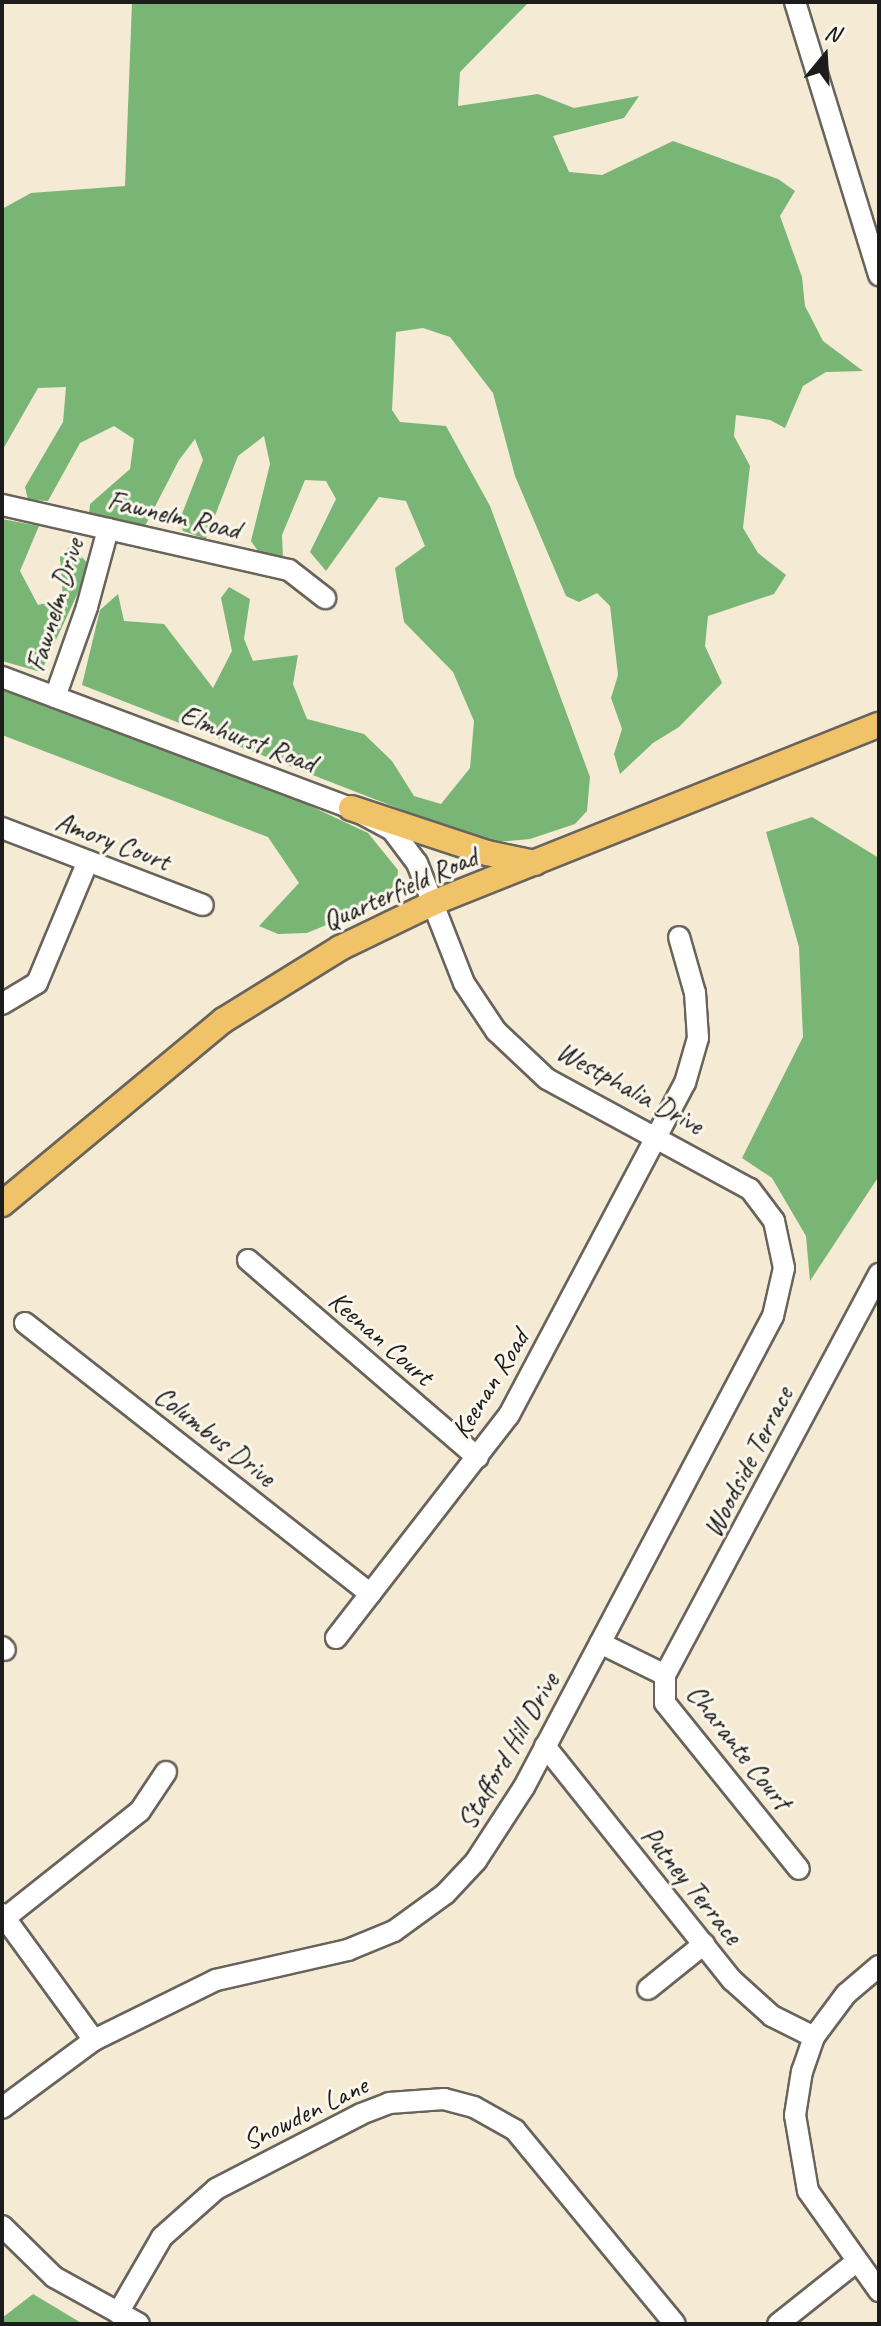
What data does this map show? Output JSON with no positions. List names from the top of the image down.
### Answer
{
  "streets": {
    "main road": ["Quarterfield Road"],
    "street": [
      "Fawnelm Road",
      "Fawnelm Drive",
      "Elmhurst Road",
      "Amory Court",
      "Westphalia Drive",
      "Keenan Court",
      "Keenan Road",
      "Columbus Drive",
      "Woodside Terrace",
      "Charante Court",
      "Stafford Hill Drive",
      "Putney Terrace",
      "Snowden Lane"
    ]
  },
  "crossings": [
    ["Fawnelm Road", "Fawnelm Drive"],
    ["Fawnelm Drive", "Elmhurst Road"],
    ["Elmhurst Road", "Quarterfield Road"],
    ["Elmhurst Road", "Westphalia Drive"],
    ["Quarterfield Road", "Westphalia Drive"],
    ["Westphalia Drive", "Keenan Road"],
    ["Westphalia Drive", "Stafford Hill Drive"],
    ["Keenan Court", "Keenan Road"],
    ["Keenan Road", "Columbus Drive"],
    ["Woodside Terrace", "Charante Court"],
    ["Charante Court", "Stafford Hill Drive"],
    ["Stafford Hill Drive", "Putney Terrace"]
  ],
  "north": "top"
}
